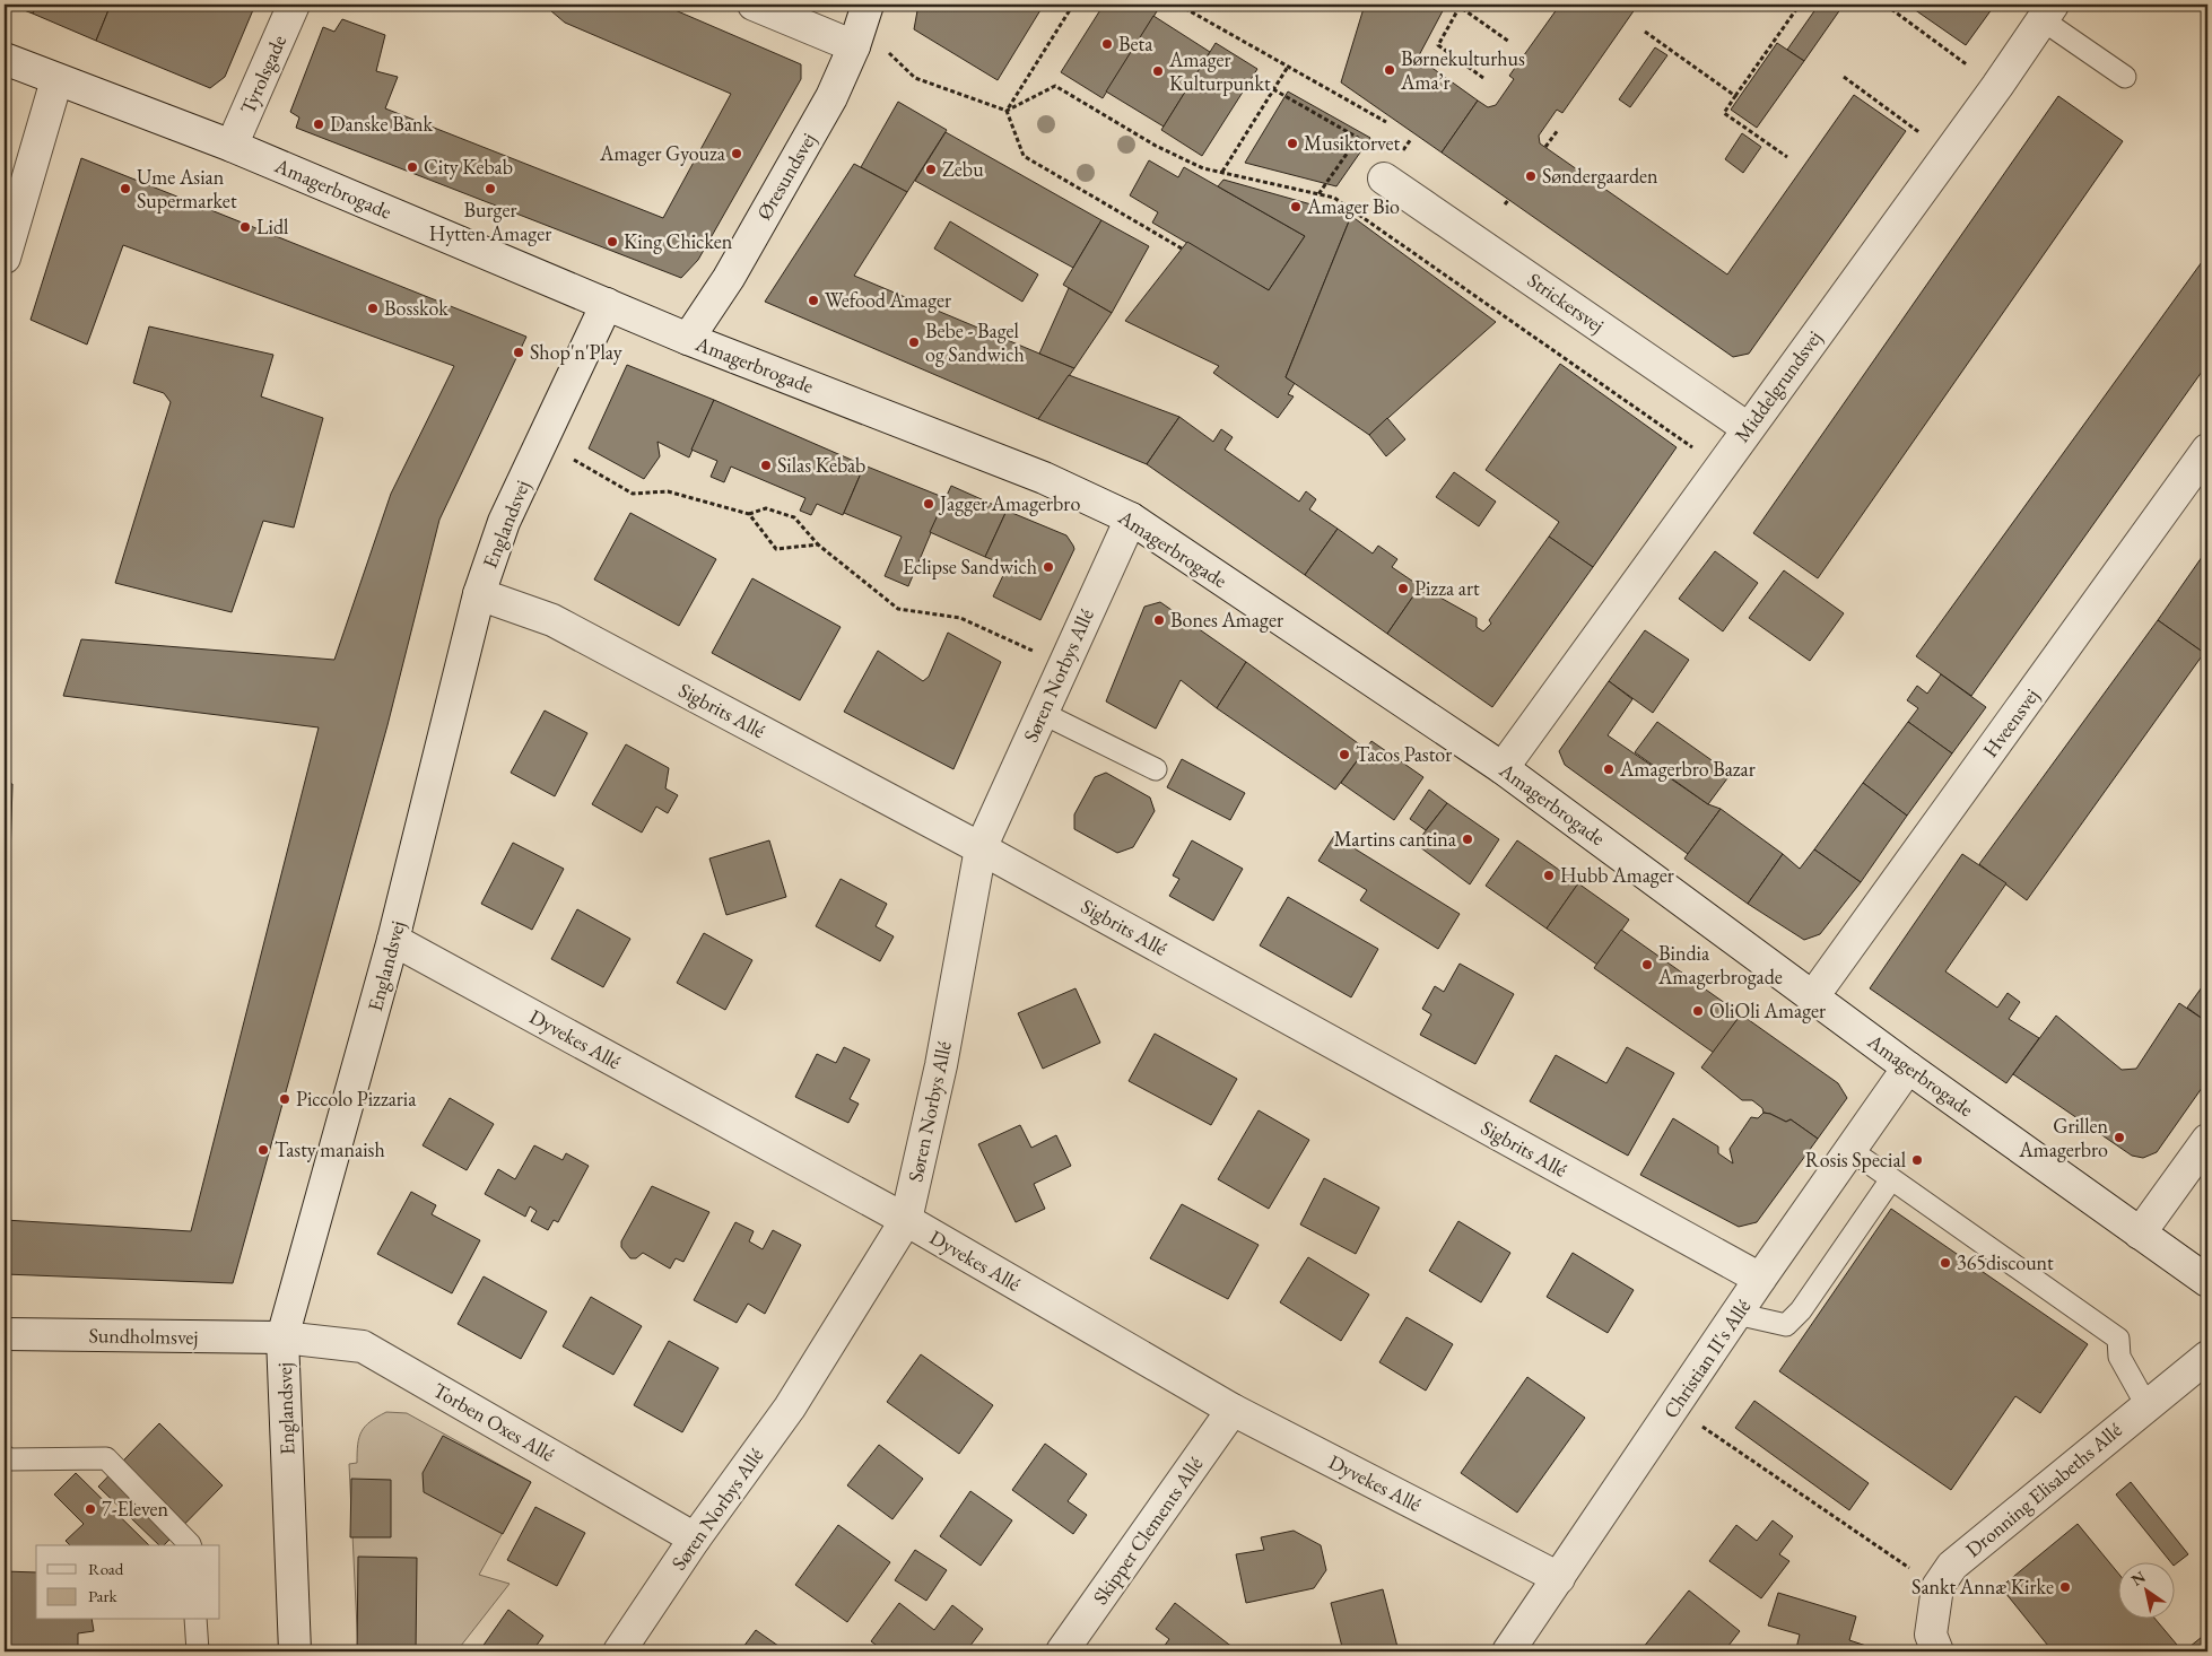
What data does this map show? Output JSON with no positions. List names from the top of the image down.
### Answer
{
  "streets": {
    "street": [
      "Tyrolsgade",
      "Øresundsvej",
      "Amagerbrogade",
      "Strickersvej",
      "Middelgrundsvej",
      "Englandsvej",
      "Søren Norbys Allé",
      "Sigbrits Allé",
      "Hveensvej",
      "Dyvekes Allé",
      "Sundholmsvej",
      "Christian II's Allé",
      "Torben Oxes Allé",
      "Dronning Elisabeths Allé",
      "Skipper Clements Allé"
    ]
  },
  "crossings": [
    ["Tyrolsgade", "Amagerbrogade"],
    ["Øresundsvej", "Amagerbrogade"],
    ["Amagerbrogade", "Middelgrundsvej"],
    ["Amagerbrogade", "Englandsvej"],
    ["Amagerbrogade", "Søren Norbys Allé"],
    ["Amagerbrogade", "Hveensvej"],
    ["Amagerbrogade", "Christian II's Allé"],
    ["Strickersvej", "Middelgrundsvej"],
    ["Englandsvej", "Sigbrits Allé"],
    ["Englandsvej", "Dyvekes Allé"],
    ["Englandsvej", "Sundholmsvej"],
    ["Englandsvej", "Torben Oxes Allé"],
    ["Søren Norbys Allé", "Sigbrits Allé"],
    ["Søren Norbys Allé", "Dyvekes Allé"],
    ["Søren Norbys Allé", "Torben Oxes Allé"],
    ["Sigbrits Allé", "Christian II's Allé"],
    ["Dyvekes Allé", "Christian II's Allé"],
    ["Dyvekes Allé", "Skipper Clements Allé"],
    ["Sundholmsvej", "Torben Oxes Allé"]
  ],
  "places": [
    "Beta",
    "Børnekulturhus Ama’r",
    "Amager Kulturpunkt",
    "Danske Bank",
    "Musiktorvet",
    "Amager Gyouza",
    "City Kebab",
    "Zebu",
    "Søndergaarden",
    "Ume Asian Supermarket",
    "Burger Hytten Amager",
    "Amager Bio",
    "Lidl",
    "King Chicken",
    "Wefood Amager",
    "Bosskok",
    "Bebe - Bagel og Sandwich",
    "Shop'n'Play",
    "Silas Kebab",
    "Jagger Amagerbro",
    "Eclipse Sandwich",
    "Pizza art",
    "Bones Amager",
    "Tacos Pastor",
    "Amagerbro Bazar",
    "Martins cantina",
    "Hubb Amager",
    "Bindia Amagerbrogade",
    "OliOli Amager",
    "Piccolo Pizzaria",
    "Grillen Amagerbro",
    "Tasty manaish",
    "Rosis Special",
    "365discount",
    "7-Eleven",
    "Sankt Annæ Kirke"
  ],
  "legend": ["Road", "Park"],
  "north": "top left"
}
